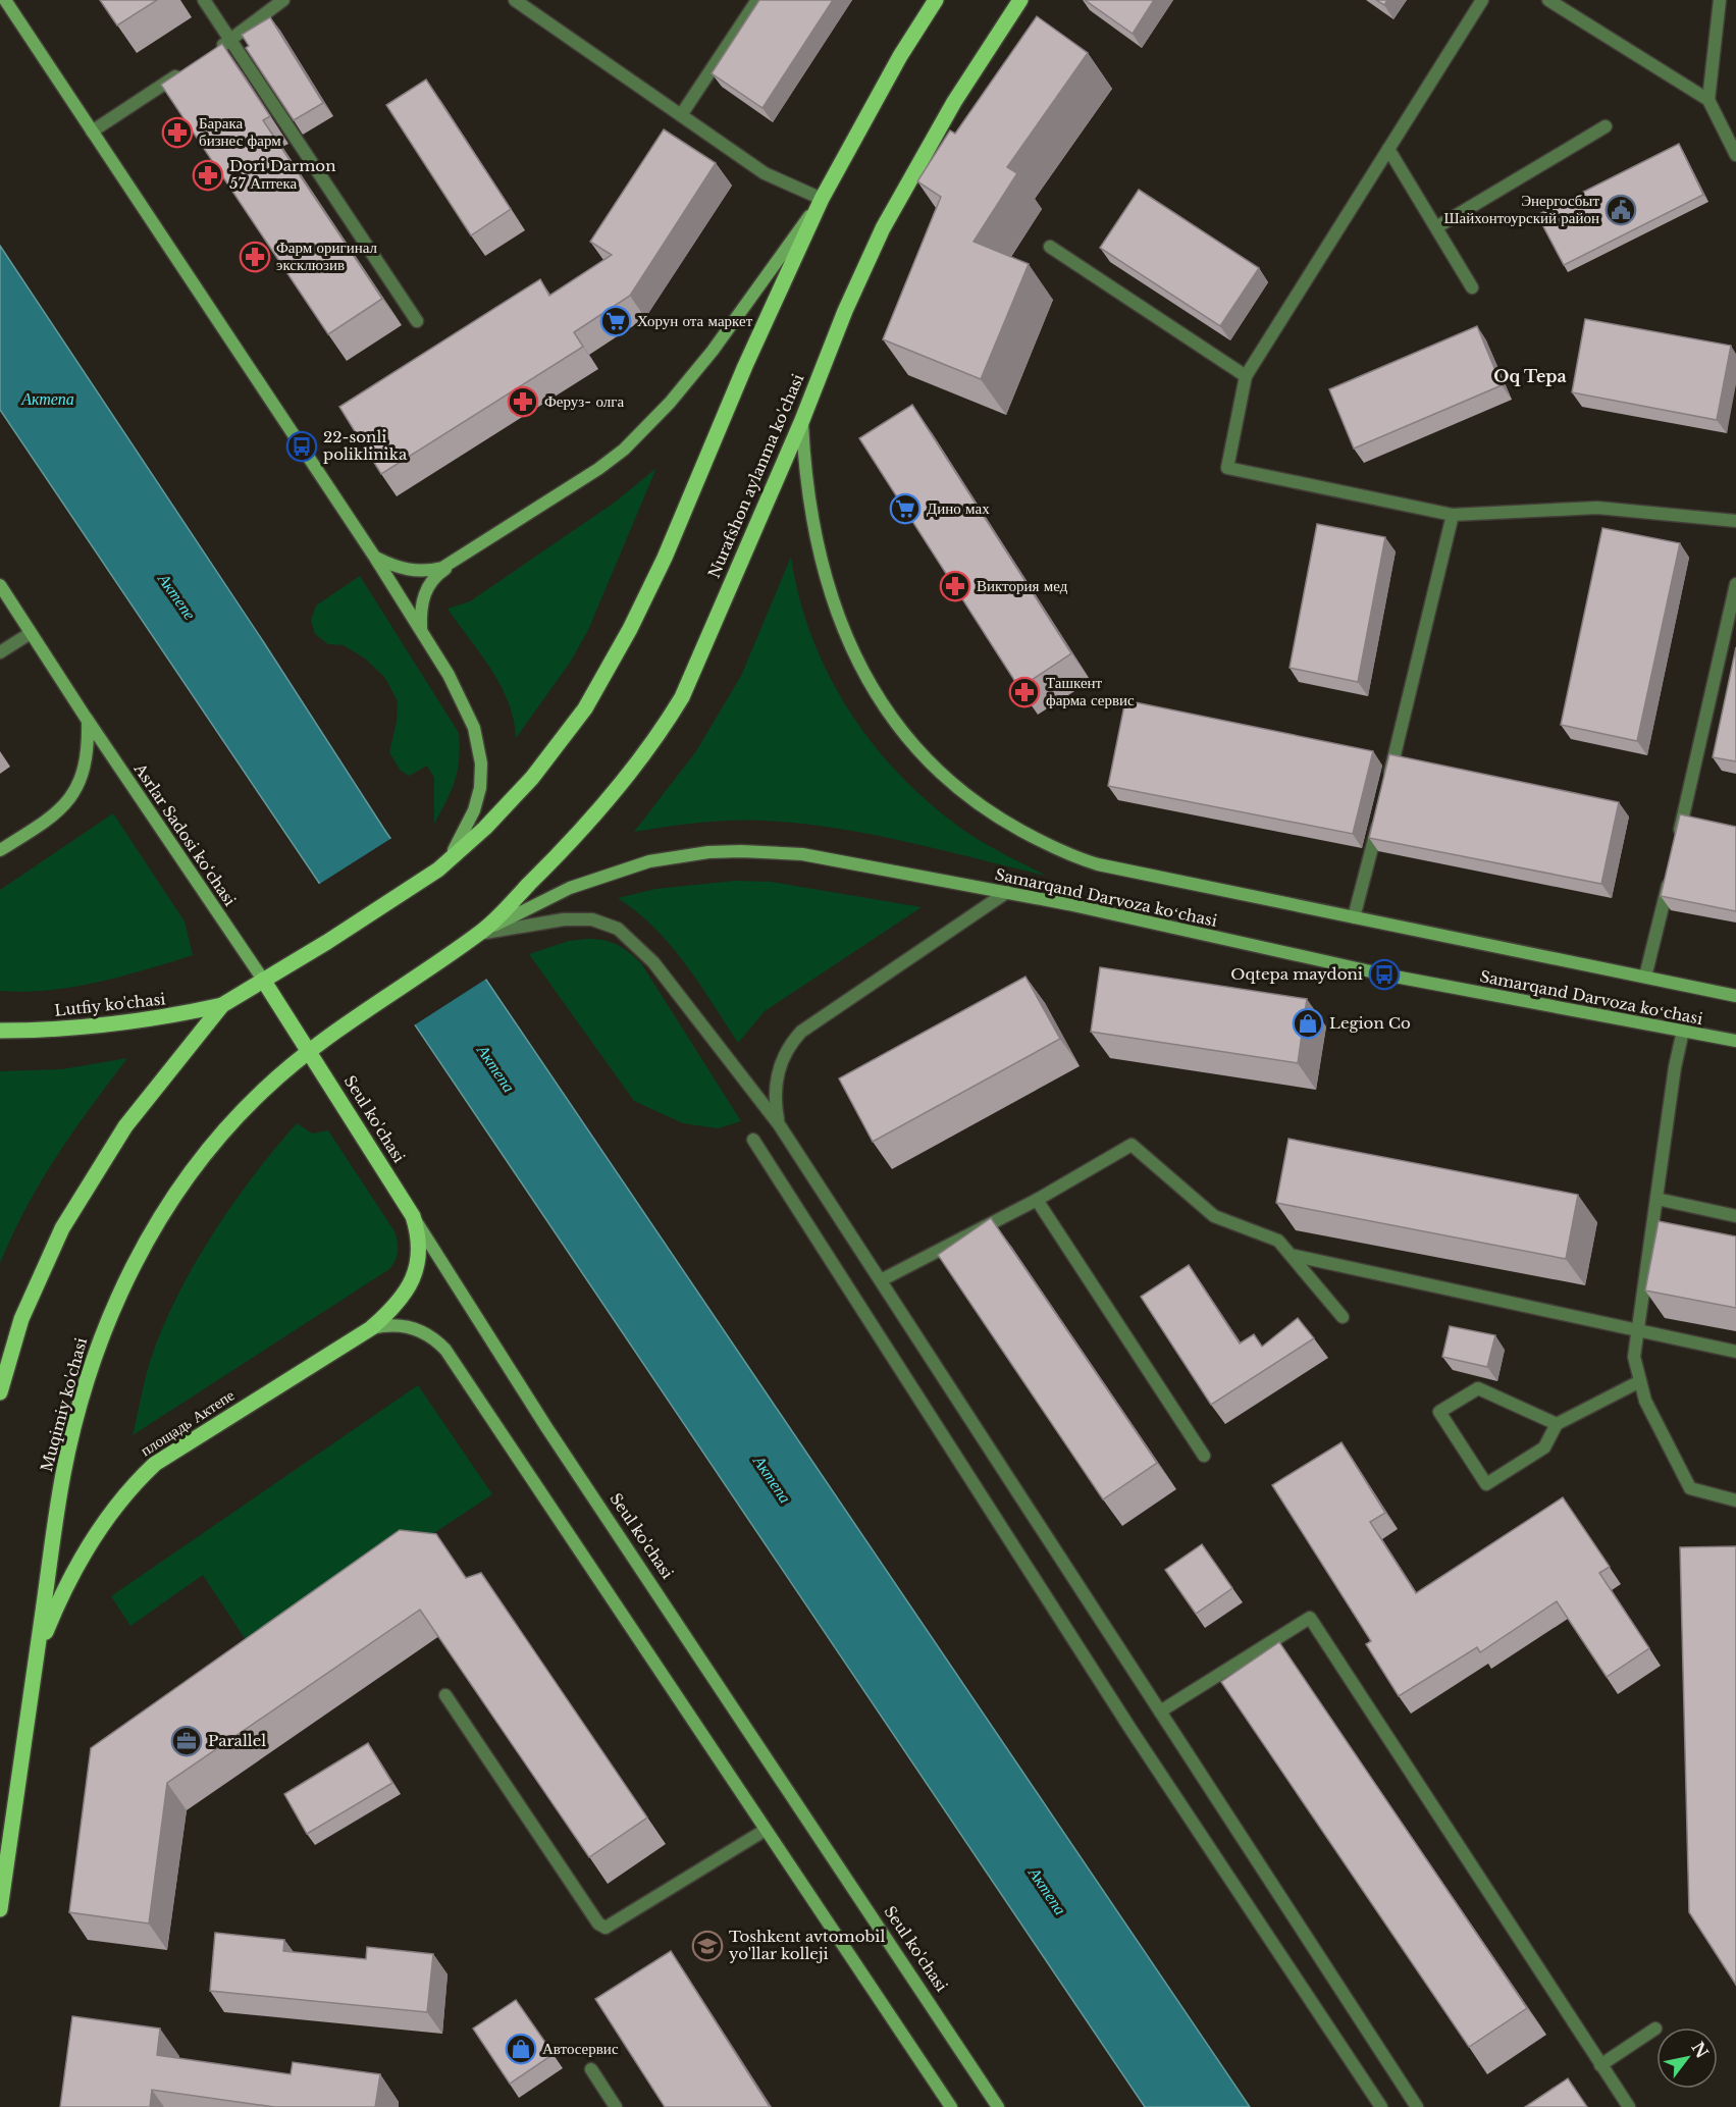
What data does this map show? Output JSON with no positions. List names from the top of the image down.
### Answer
{
  "streets": {
    "main road": [
      "Nurafshon aylanma ko'chasi",
      "Asrlar Sadosi ko‘chasi",
      "Samarqand Darvoza koʻchasi",
      "Lutfiy ko'chasi",
      "Seul ko'chasi",
      "Muqimiy ko'chasi",
      "площадь Актепе"
    ]
  },
  "crossings": [
    ["Nurafshon aylanma ko'chasi", "Samarqand Darvoza koʻchasi"],
    ["Nurafshon aylanma ko'chasi", "Muqimiy ko'chasi"],
    ["Asrlar Sadosi ko‘chasi", "Seul ko'chasi"],
    ["Seul ko'chasi", "Muqimiy ko'chasi"],
    ["Seul ko'chasi", "площадь Актепе"],
    ["Muqimiy ko'chasi", "площадь Актепе"]
  ],
  "districts": ["Oq Tepa"],
  "water": ["Актепа", "Актепе"],
  "places": {
    "pharmacy": [
      "Барака бизнес фарм",
      "Dori Darmon 57 Аптека",
      "Фарм оригинал эксклюзив",
      "Феруз- олга",
      "Виктория мед",
      "Ташкент фарма сервис"
    ],
    "public building": ["Энергосбыт Шайхонтоурский район"],
    "supermarket": ["Хорун ота маркет", "Дино мах"],
    "bus stop": ["22-sonli poliklinika", "Oqtepa maydoni"],
    "shop": ["Legion Co", "Автосервис"],
    "office": ["Parallel"],
    "school or university": ["Toshkent avtomobil yo'llar kolleji"]
  },
  "north": "top right"
}
